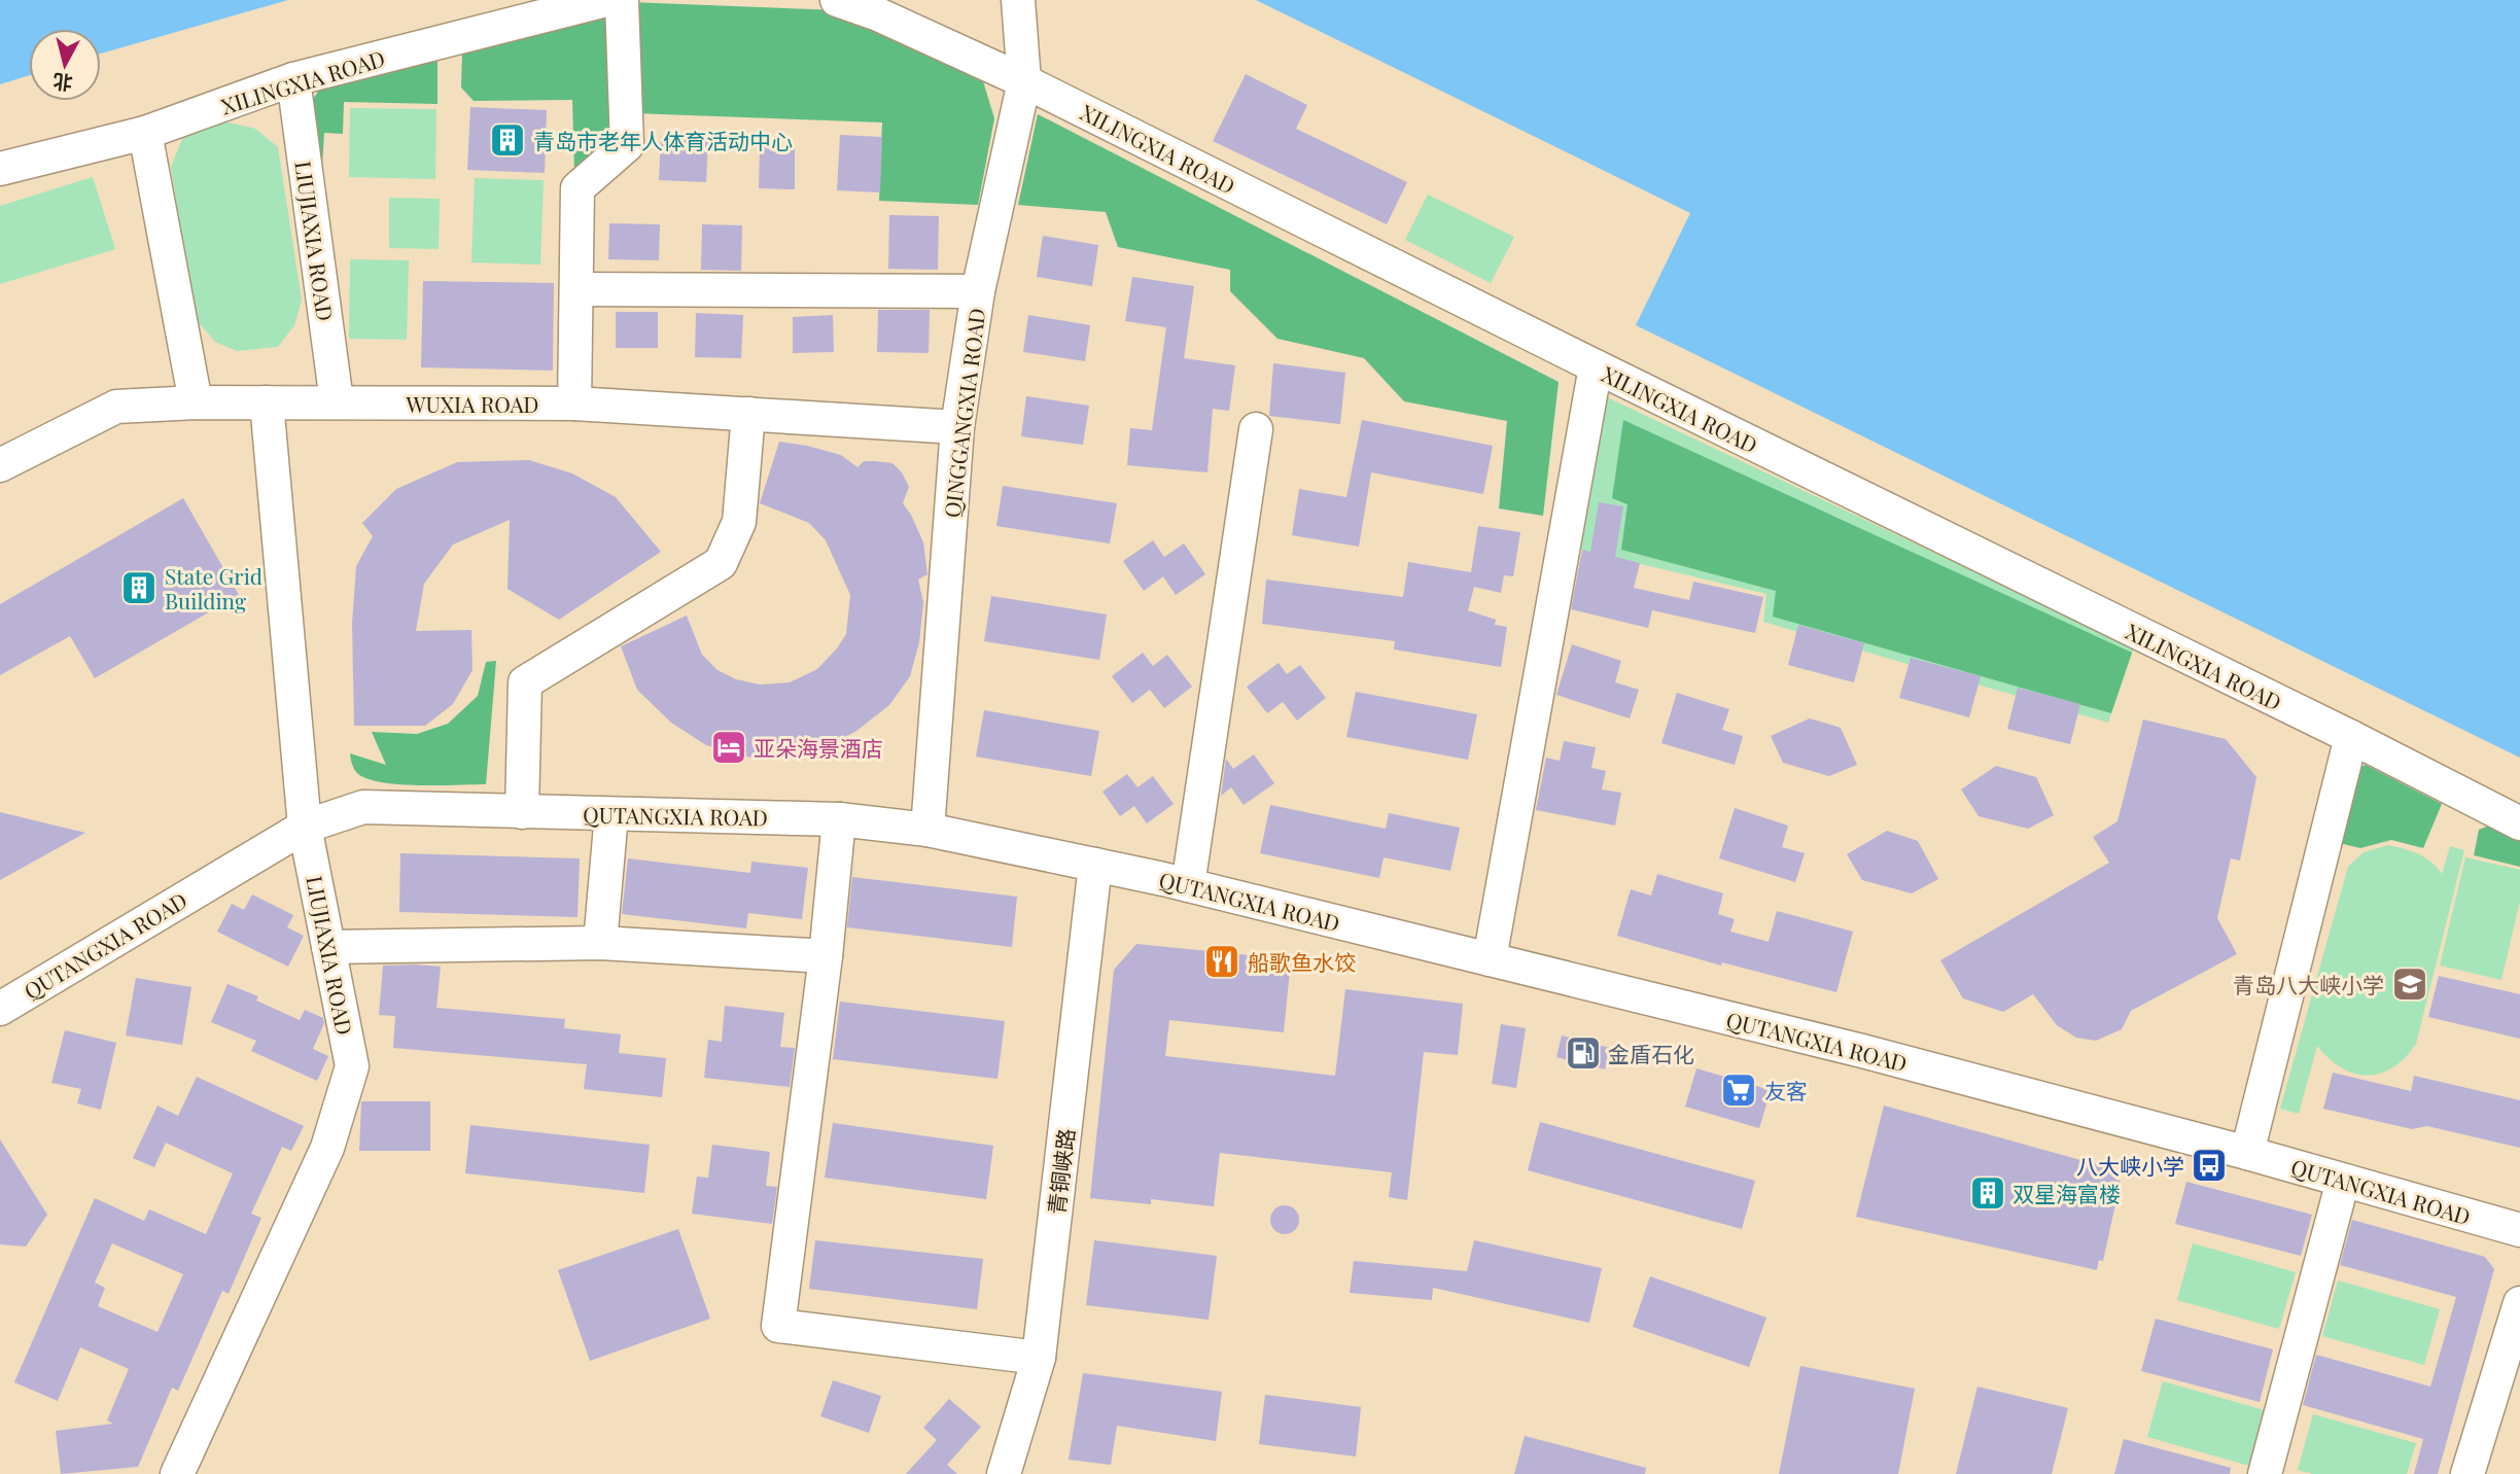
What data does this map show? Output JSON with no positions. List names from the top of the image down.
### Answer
{
  "streets": {
    "street": [
      "XILINGXIA ROAD",
      "LIUJIAXIA ROAD",
      "WUXIA ROAD",
      "QINGGANGXIA ROAD",
      "QUTANGXIA ROAD",
      "青铜峡路"
    ]
  },
  "crossings": [
    ["XILINGXIA ROAD", "LIUJIAXIA ROAD"],
    ["XILINGXIA ROAD", "QINGGANGXIA ROAD"],
    ["LIUJIAXIA ROAD", "WUXIA ROAD"],
    ["LIUJIAXIA ROAD", "QUTANGXIA ROAD"],
    ["WUXIA ROAD", "QINGGANGXIA ROAD"],
    ["QINGGANGXIA ROAD", "QUTANGXIA ROAD"],
    ["QUTANGXIA ROAD", "青铜峡路"]
  ],
  "places": {
    "building": ["青岛市老年人体育活动中心", "State Grid Building", "双星海富楼"],
    "hotel": ["亚朵海景酒店"],
    "restaurant": ["船歌鱼水饺"],
    "school or university": ["青岛八大峡小学"],
    "fuel station": ["金盾石化"],
    "supermarket": ["友客"],
    "bus stop": ["八大峡小学"]
  },
  "north": "bottom"
}
